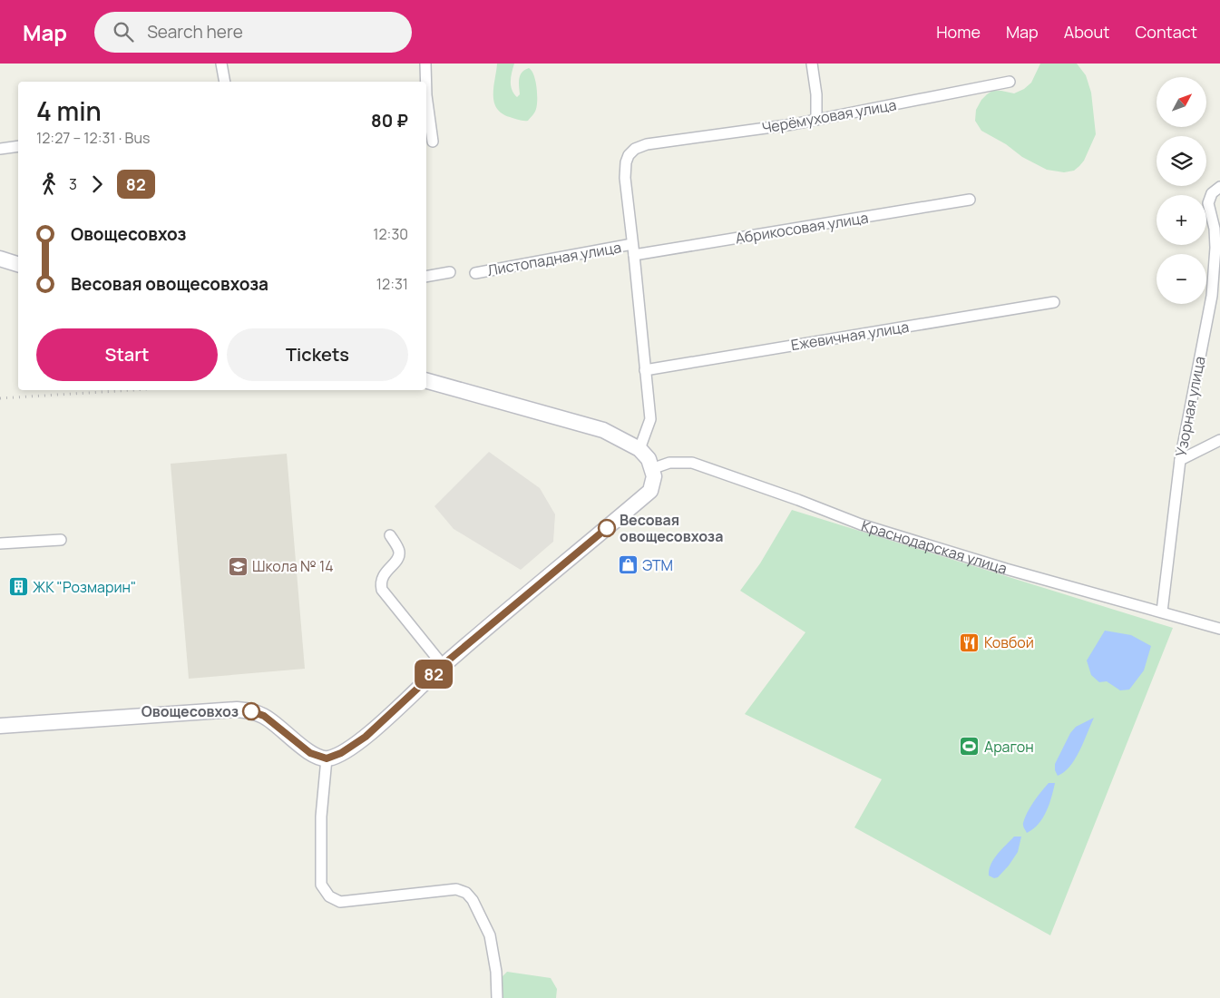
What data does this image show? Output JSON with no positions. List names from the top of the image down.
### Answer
{
  "streets": {
    "street": [
      "Черёмуховая улица",
      "Абрикосовая улица",
      "Листопадная улица",
      "Ежевичная улица",
      "Узорная улица",
      "Краснодарская улица"
    ]
  },
  "crossings": [
    ["Черёмуховая улица", "Листопадная улица"],
    ["Узорная улица", "Краснодарская улица"]
  ],
  "places": {
    "other": ["Весовая овощесовхоза", "Овощесовхоз"],
    "shop": ["ЭТМ"],
    "school or university": ["Школа № 14"],
    "building": ["ЖК \"Розмарин\""],
    "restaurant": ["Ковбой"],
    "sports": ["Арагон"]
  },
  "lines": ["bus line 82"],
  "north": "top right",
  "page": {
    "header": "Map",
    "search": "Search here",
    "nav": [
      "Home",
      "Map",
      "About",
      "Contact"
    ],
    "on_map": "82",
    "map_buttons": ["+", "−"],
    "heading": ["4 min", "12:27 – 12:31 · Bus", "80 ₽"],
    "legs": ["3", "82"],
    "list": [
      {
        "name": "Овощесовхоз",
        "value": "12:30"
      },
      {
        "name": "Весовая овощесовхоза",
        "value": "12:31"
      }
    ],
    "buttons": ["Start", "Tickets"]
  }
}
